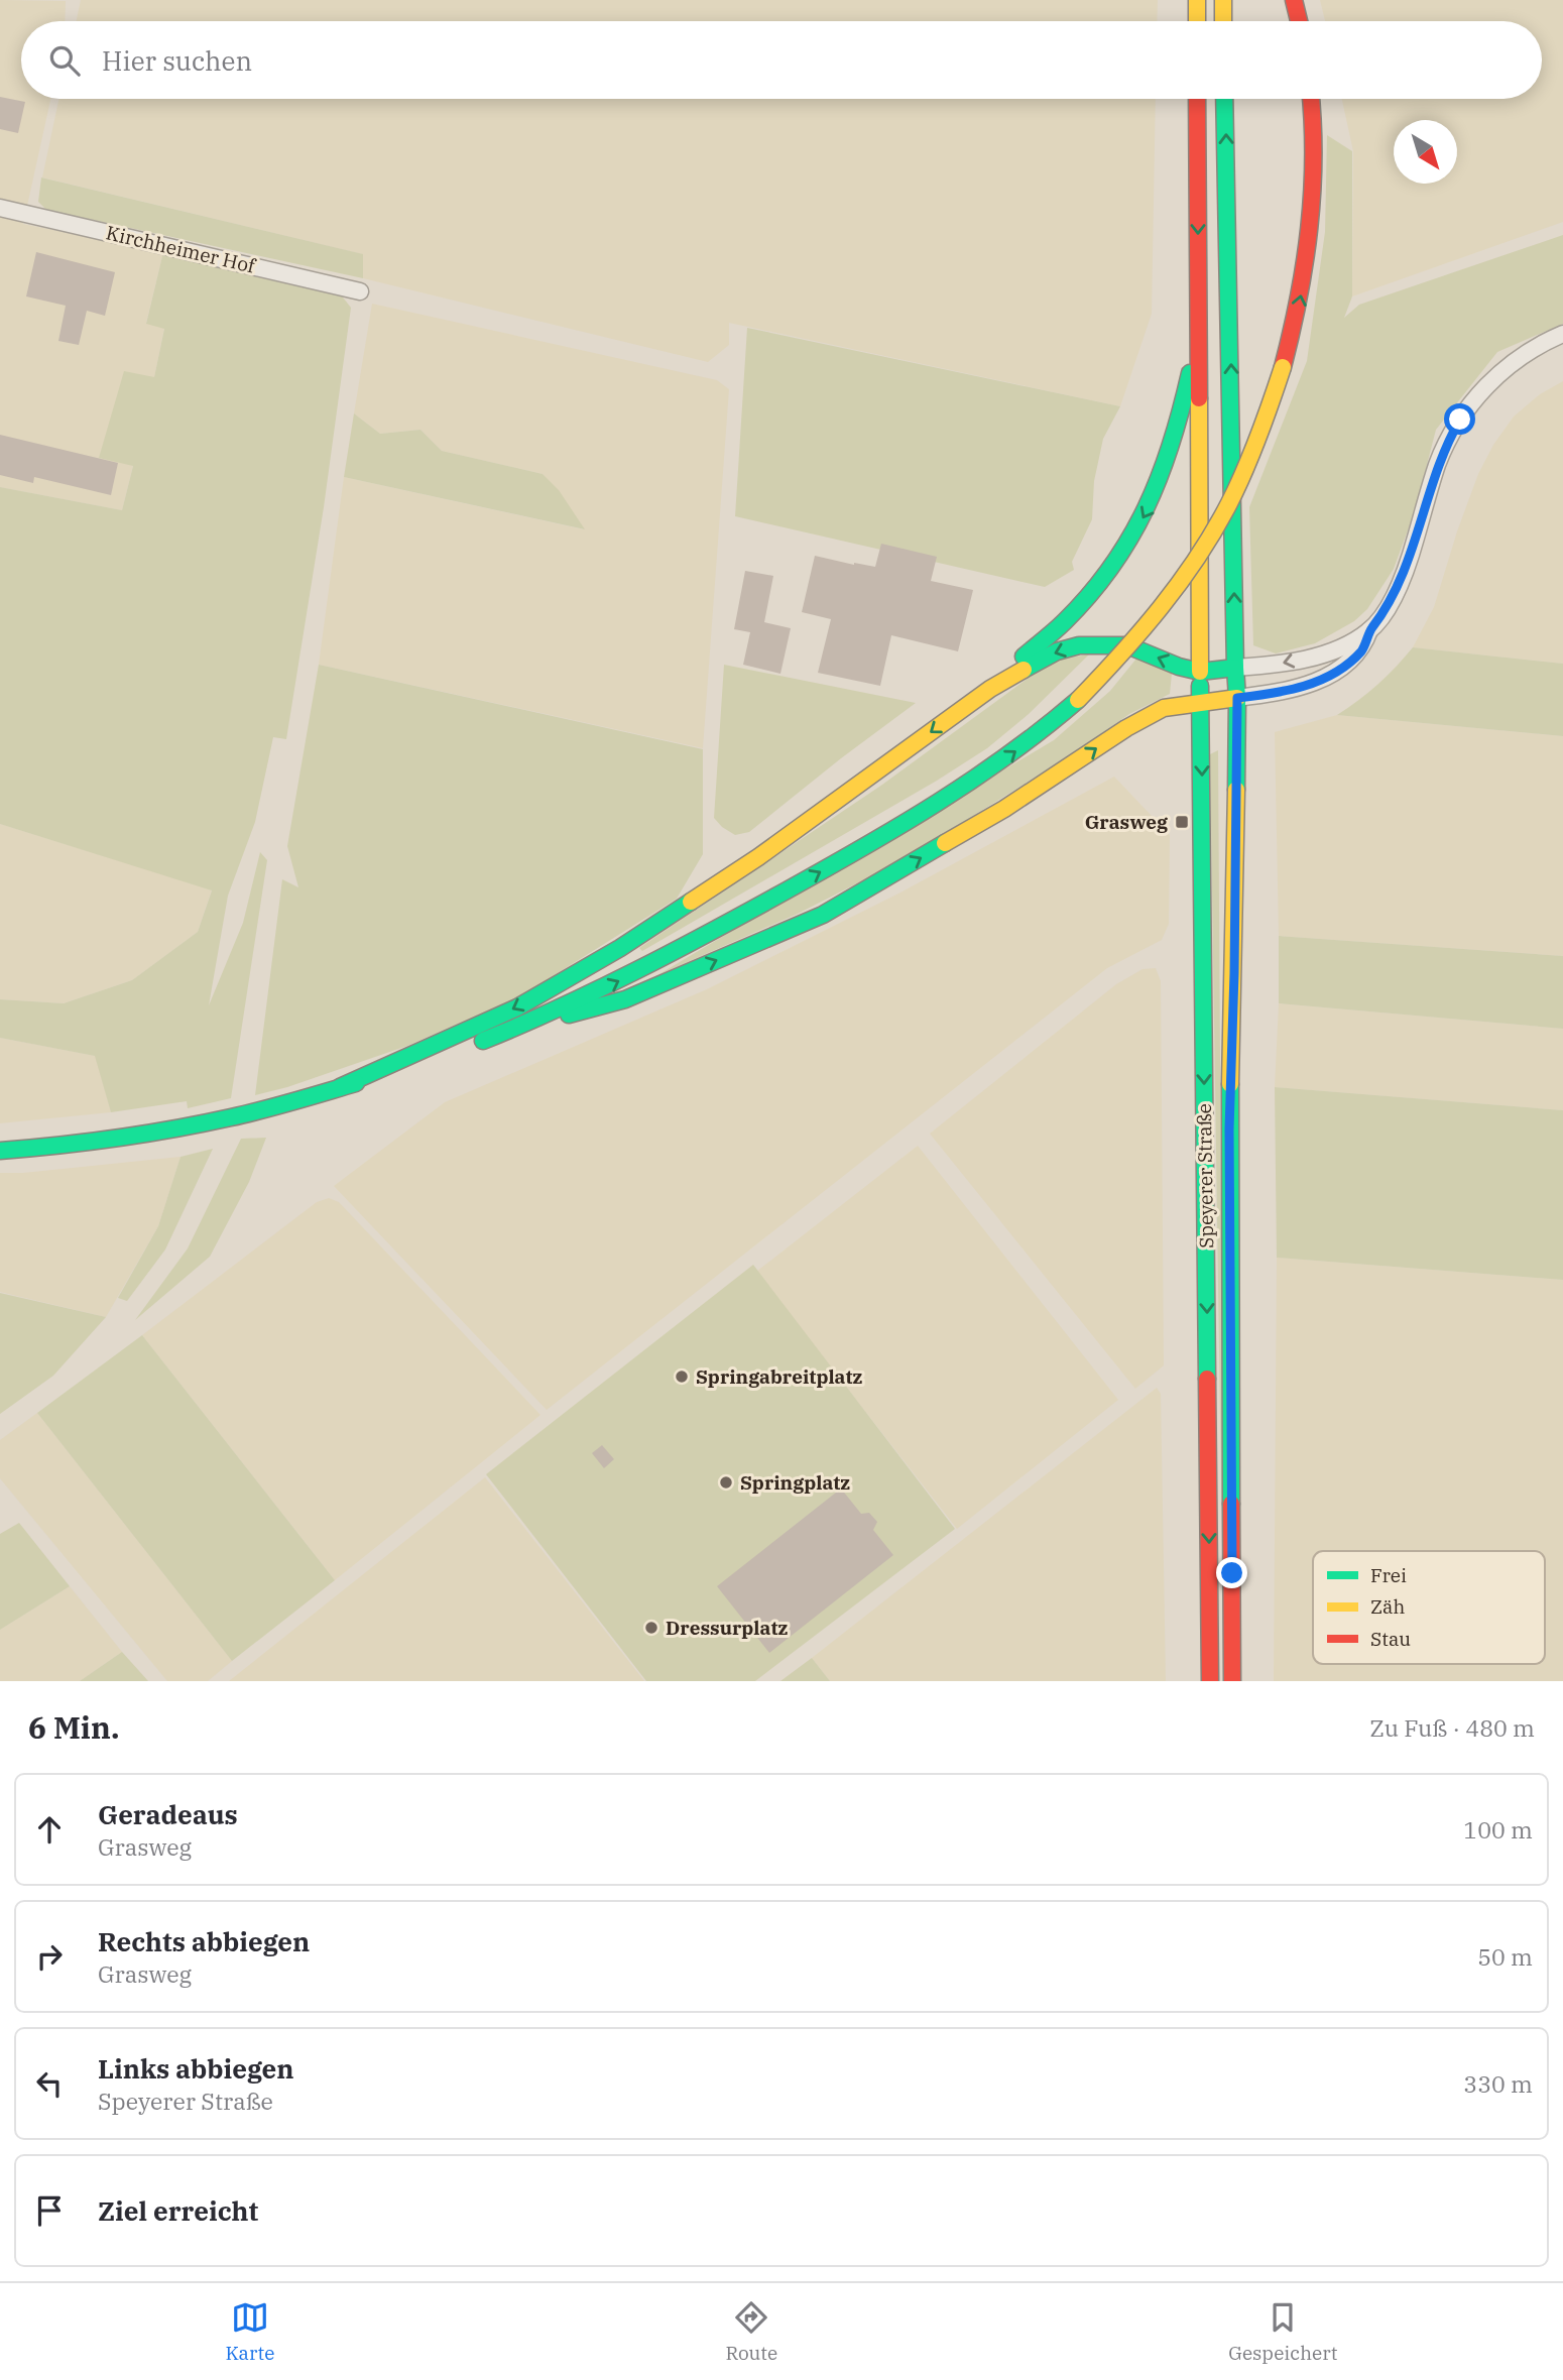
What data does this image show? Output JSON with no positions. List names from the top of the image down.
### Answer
{
  "streets": {
    "main road": ["Speyerer Straße"],
    "street": ["Kirchheimer Hof"]
  },
  "places": {
    "transit": ["Grasweg"],
    "other": ["Springabreitplatz", "Springplatz", "Dressurplatz"]
  },
  "legend": ["Frei", "Zäh", "Stau"],
  "north": "bottom right",
  "page": {
    "search": "Hier suchen",
    "heading": ["6 Min.", "Zu Fuß · 480 m"],
    "list": [
      ["Geradeaus", "Grasweg", "100 m"],
      ["Rechts abbiegen", "Grasweg", "50 m"],
      ["Links abbiegen", "Speyerer Straße", "330 m"],
      "Ziel erreicht"
    ],
    "nav": ["Karte", "Route", "Gespeichert"]
  }
}
